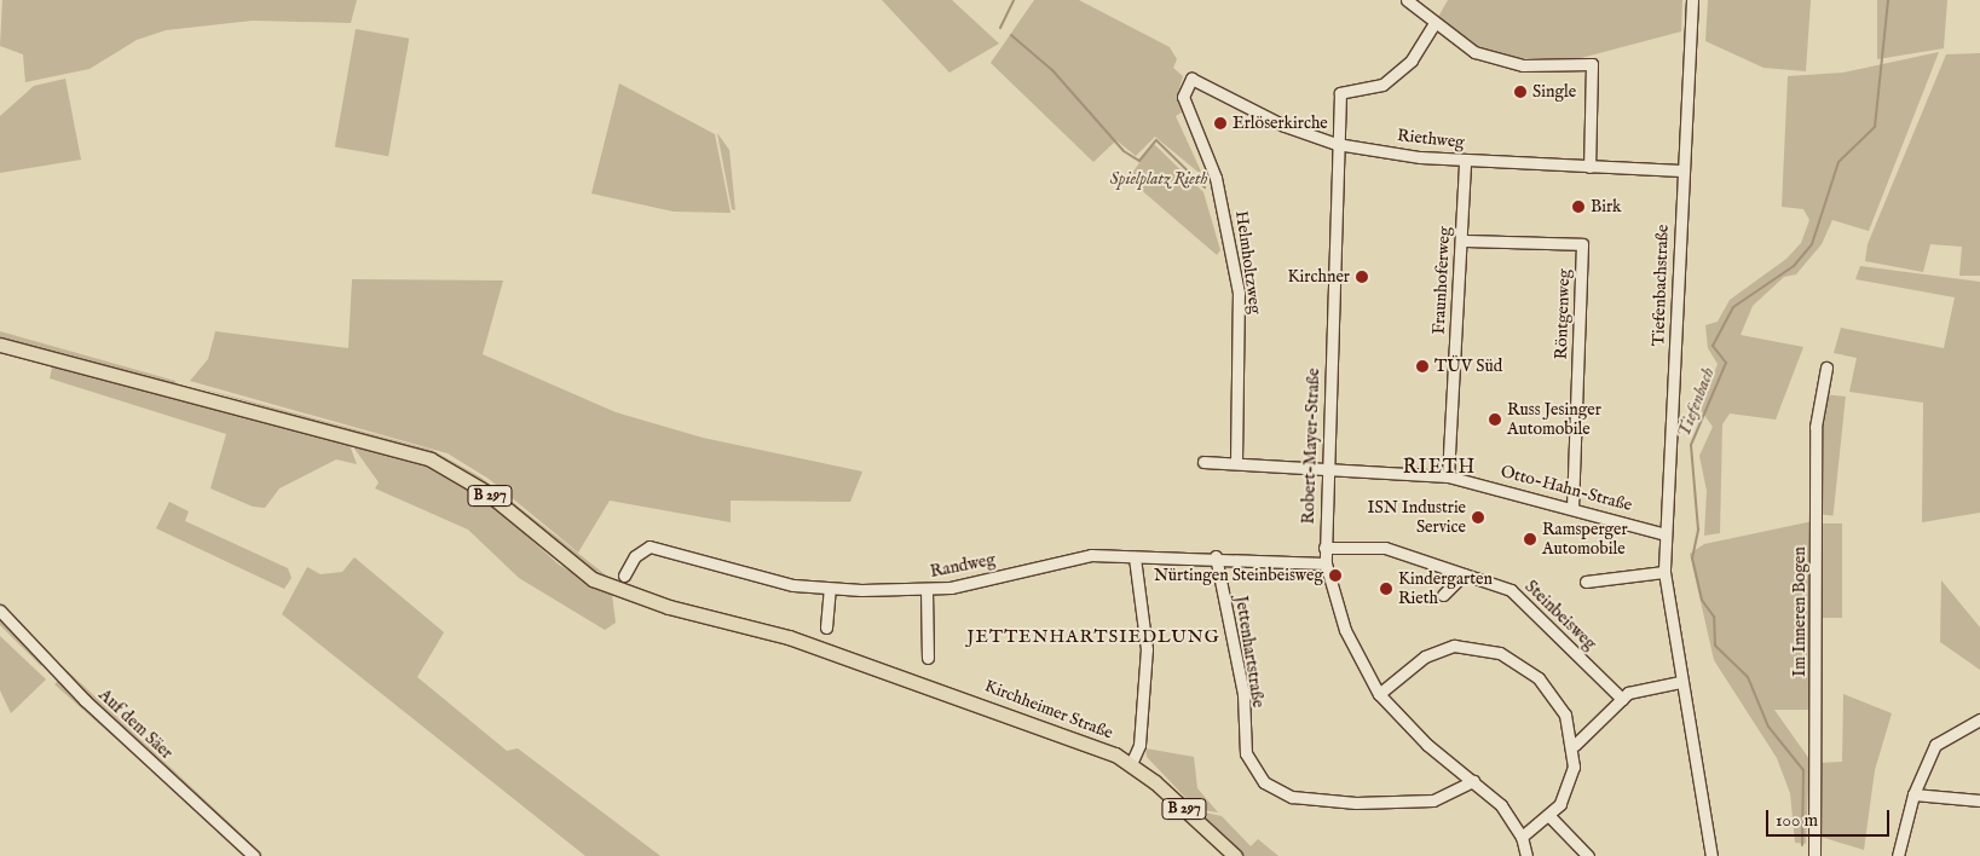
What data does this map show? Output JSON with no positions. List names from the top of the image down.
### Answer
{
  "streets": {
    "main road": ["B 297", "Kirchheimer Straße"],
    "street": [
      "Riethweg",
      "Helmholtzweg",
      "Fraunhoferweg",
      "Tiefenbachstraße",
      "Röntgenweg",
      "Robert-Mayer-Straße",
      "Otto-Hahn-Straße",
      "Randweg",
      "Im Inneren Bogen",
      "Steinbeisweg",
      "Jettenhartstraße",
      "Auf dem Säer"
    ]
  },
  "crossings": [
    ["Riethweg", "Helmholtzweg"],
    ["Riethweg", "Fraunhoferweg"],
    ["Riethweg", "Tiefenbachstraße"],
    ["Riethweg", "Robert-Mayer-Straße"],
    ["Helmholtzweg", "Otto-Hahn-Straße"],
    ["Fraunhoferweg", "Röntgenweg"],
    ["Fraunhoferweg", "Otto-Hahn-Straße"],
    ["Tiefenbachstraße", "Otto-Hahn-Straße"],
    ["Röntgenweg", "Otto-Hahn-Straße"],
    ["Robert-Mayer-Straße", "Otto-Hahn-Straße"],
    ["Robert-Mayer-Straße", "Randweg"],
    ["Robert-Mayer-Straße", "Steinbeisweg"],
    ["Robert-Mayer-Straße", "Jettenhartstraße"],
    ["Randweg", "Jettenhartstraße"]
  ],
  "districts": ["RIETH", "JETTENHARTSIEDLUNG"],
  "water": ["Tiefenbach"],
  "parks": ["Spielplatz Rieth"],
  "places": [
    "Single",
    "Erlöserkirche",
    "Birk",
    "Kirchner",
    "TÜV Süd",
    "Russ Jesinger Automobile",
    "ISN Industrie Service",
    "Ramsperger Automobile",
    "Nürtingen Steinbeisweg",
    "Kindergarten Rieth"
  ],
  "scale_bar": "100 m"
}
